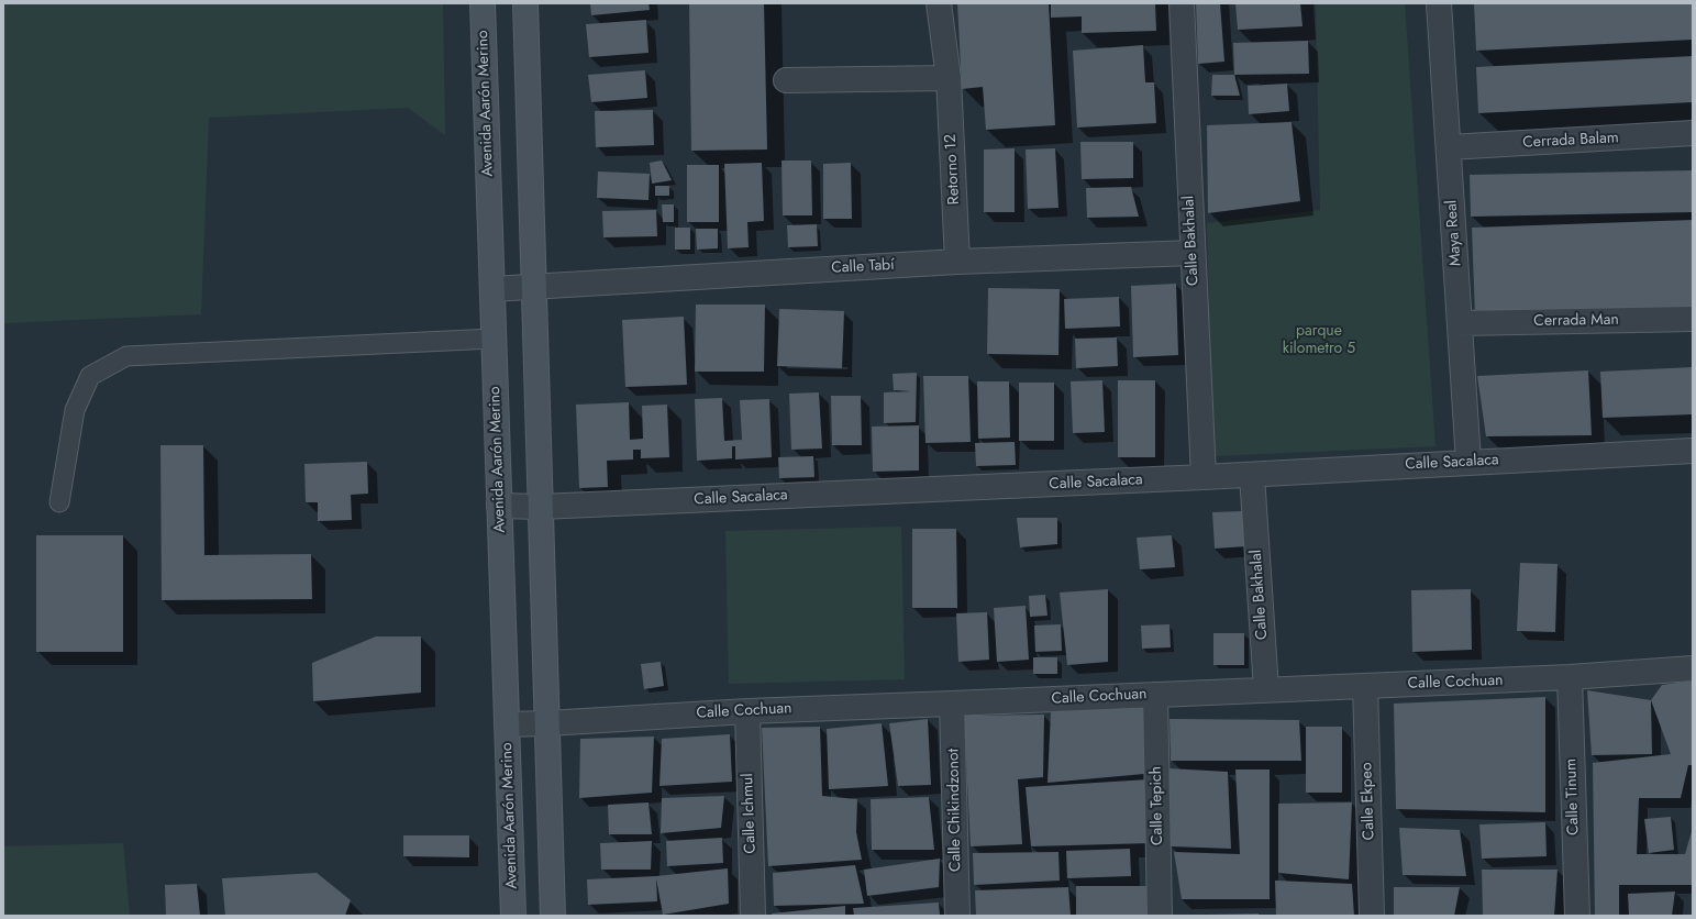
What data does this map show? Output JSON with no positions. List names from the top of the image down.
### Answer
{
  "streets": {
    "main road": ["Avenida Aarón Merino"],
    "street": [
      "Cerrada Balam",
      "Retorno 12",
      "Maya Real",
      "Calle Bakhalal",
      "Calle Tabí",
      "Cerrada Man",
      "Calle Sacalaca",
      "Calle Cochuan",
      "Calle Tinum",
      "Calle Ekpeo",
      "Calle Tepich",
      "Calle Chikindzonot",
      "Calle Ichmul"
    ]
  },
  "crossings": [
    ["Avenida Aarón Merino", "Calle Tabí"],
    ["Avenida Aarón Merino", "Calle Sacalaca"],
    ["Avenida Aarón Merino", "Calle Cochuan"],
    ["Cerrada Balam", "Maya Real"],
    ["Retorno 12", "Calle Tabí"],
    ["Maya Real", "Cerrada Man"],
    ["Maya Real", "Calle Sacalaca"],
    ["Calle Bakhalal", "Calle Tabí"],
    ["Calle Bakhalal", "Calle Sacalaca"],
    ["Calle Bakhalal", "Calle Cochuan"],
    ["Calle Cochuan", "Calle Tinum"],
    ["Calle Cochuan", "Calle Ekpeo"],
    ["Calle Cochuan", "Calle Tepich"],
    ["Calle Cochuan", "Calle Chikindzonot"],
    ["Calle Cochuan", "Calle Ichmul"]
  ],
  "parks": ["parque kilometro 5"]
}
